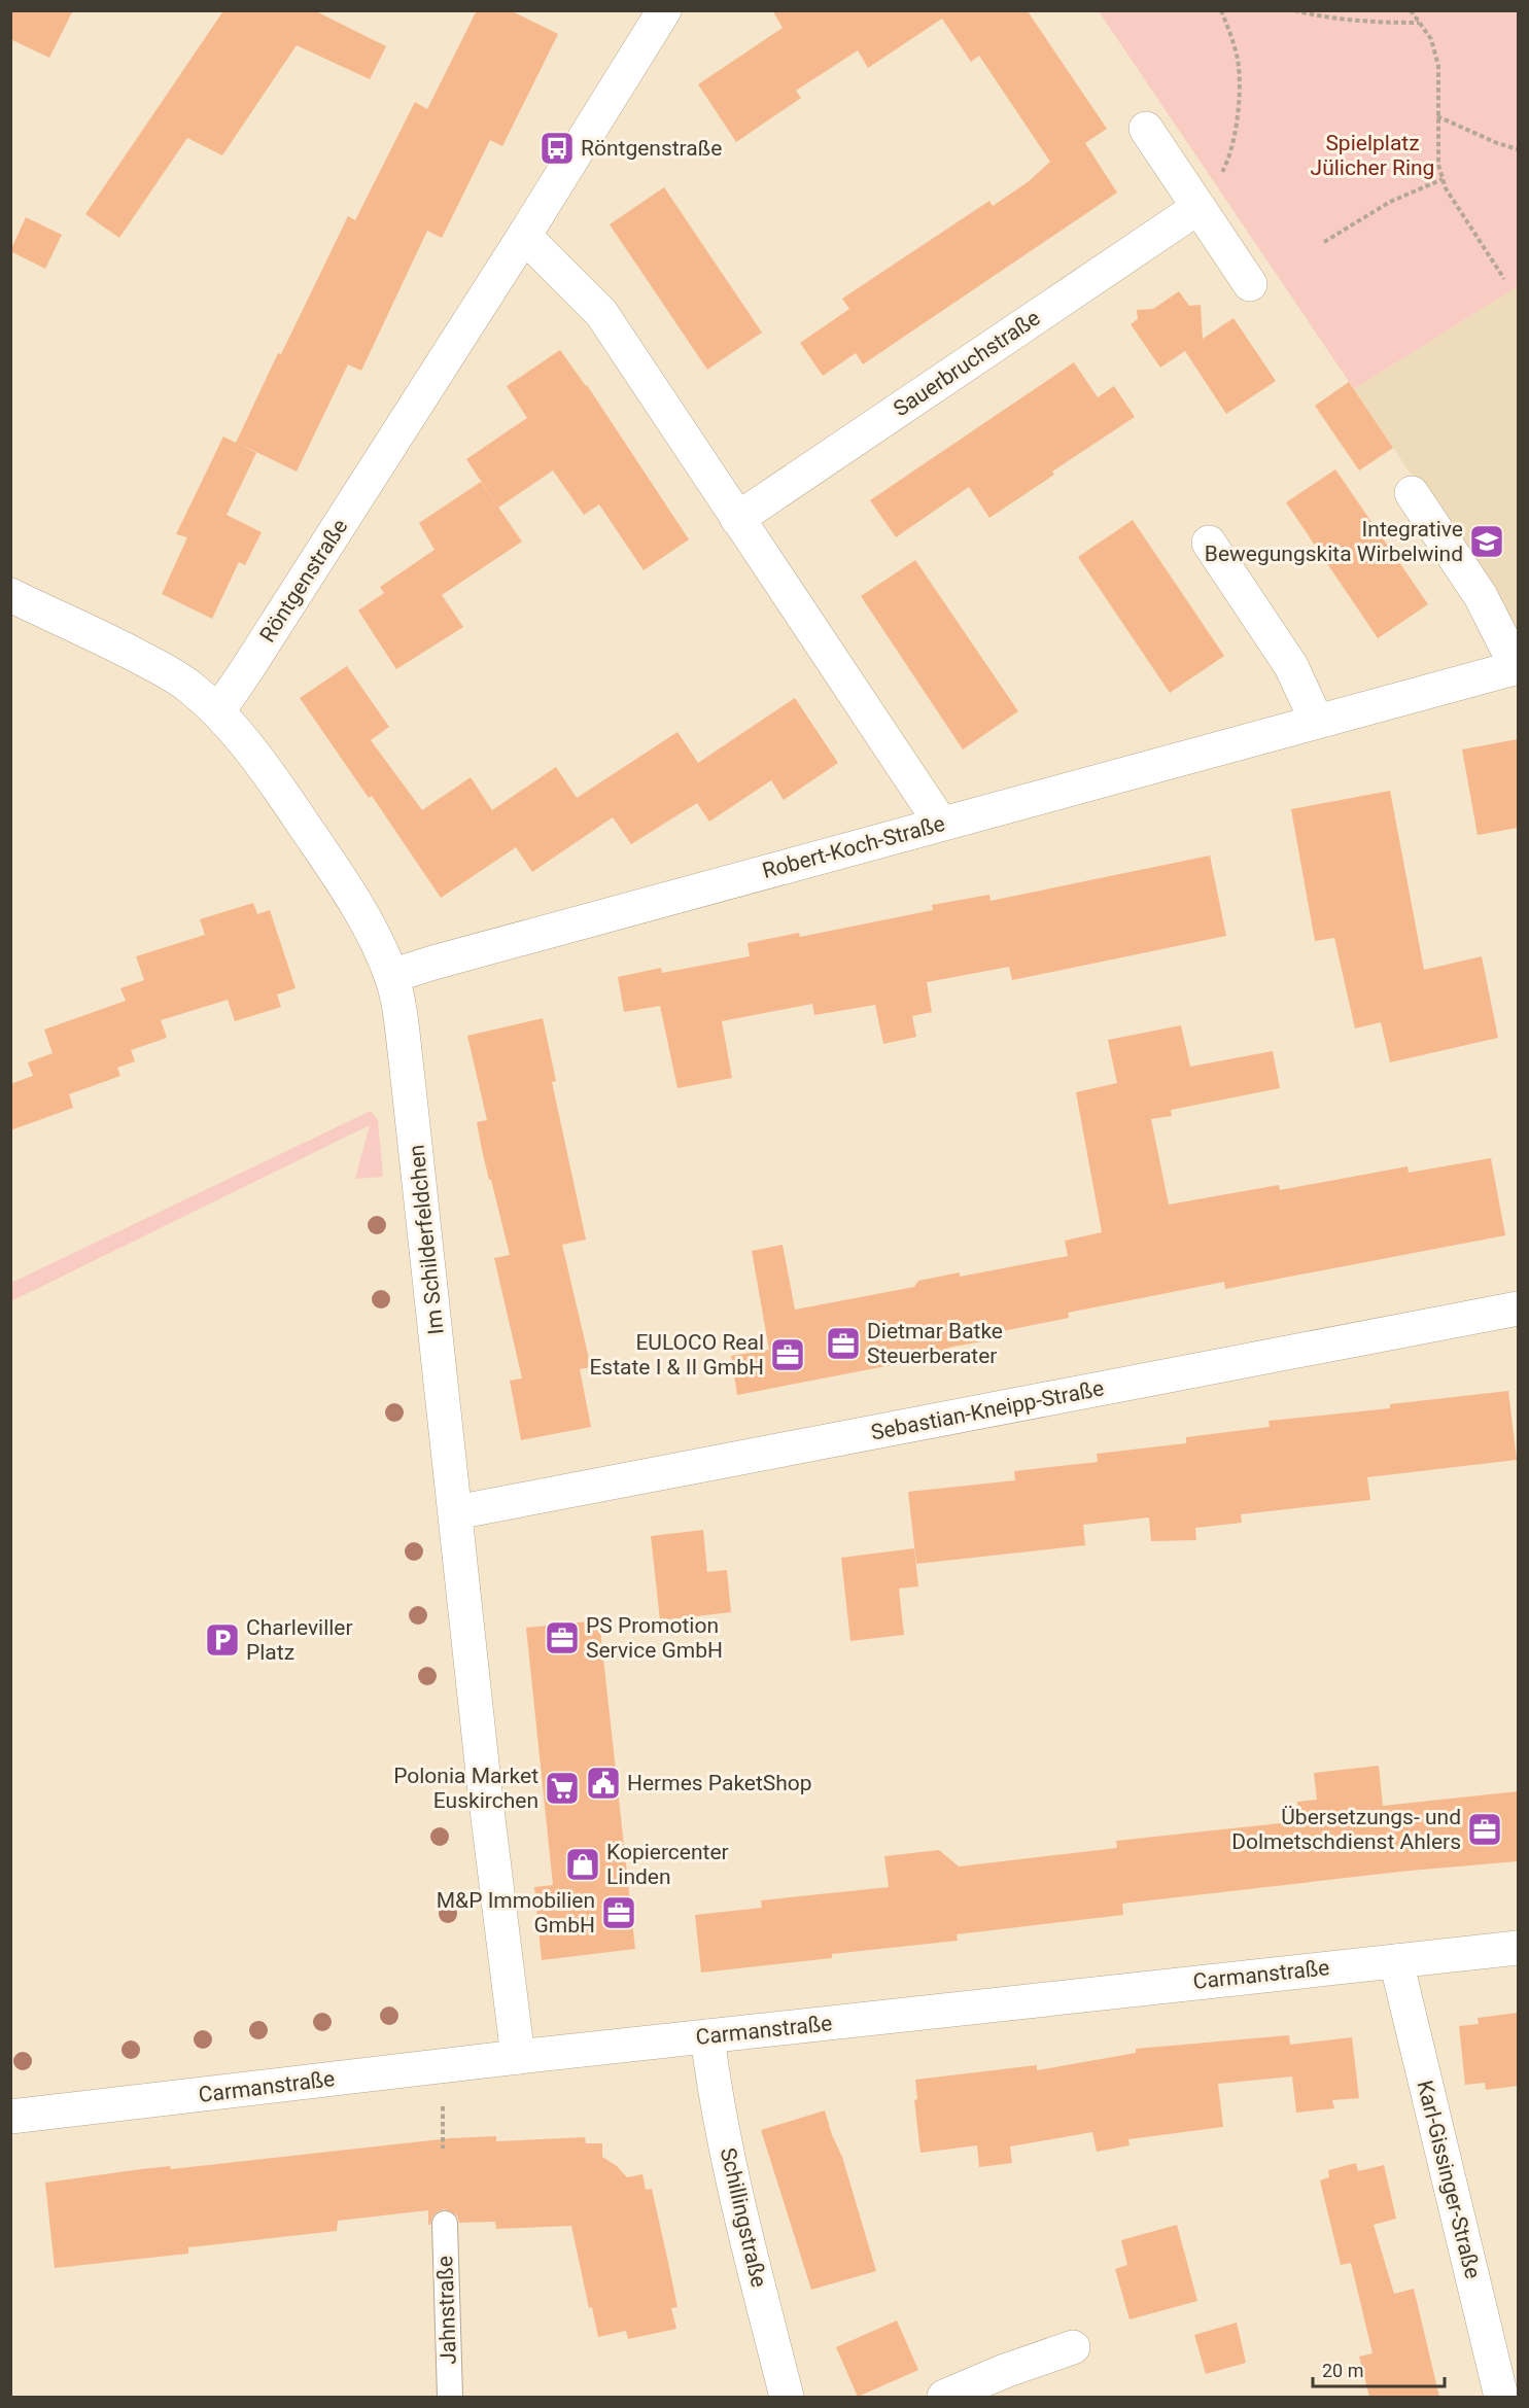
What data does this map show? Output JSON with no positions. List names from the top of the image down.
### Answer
{
  "streets": {
    "street": [
      "Sauerbruchstraße",
      "Röntgenstraße",
      "Robert-Koch-Straße",
      "Im Schilderfeldchen",
      "Sebastian-Kneipp-Straße",
      "Carmanstraße",
      "Karl-Gissinger-Straße",
      "Schillingstraße"
    ],
    "lane": ["Jahnstraße"]
  },
  "crossings": [
    ["Röntgenstraße", "Im Schilderfeldchen"],
    ["Robert-Koch-Straße", "Im Schilderfeldchen"],
    ["Im Schilderfeldchen", "Sebastian-Kneipp-Straße"],
    ["Im Schilderfeldchen", "Carmanstraße"],
    ["Carmanstraße", "Karl-Gissinger-Straße"],
    ["Carmanstraße", "Schillingstraße"]
  ],
  "parks": ["Spielplatz Jülicher Ring"],
  "places": {
    "bus stop": ["Röntgenstraße"],
    "school or university": ["Integrative Bewegungskita Wirbelwind"],
    "office": [
      "Dietmar Batke Steuerberater",
      "EULOCO Real Estate I & II GmbH",
      "PS Promotion Service GmbH",
      "Übersetzungs- und Dolmetschdienst Ahlers",
      "M&P Immobilien GmbH"
    ],
    "parking": ["Charleviller Platz"],
    "public building": ["Hermes PaketShop"],
    "supermarket": ["Polonia Market Euskirchen"],
    "shop": ["Kopiercenter Linden"]
  },
  "scale_bar": "20 m"
}
